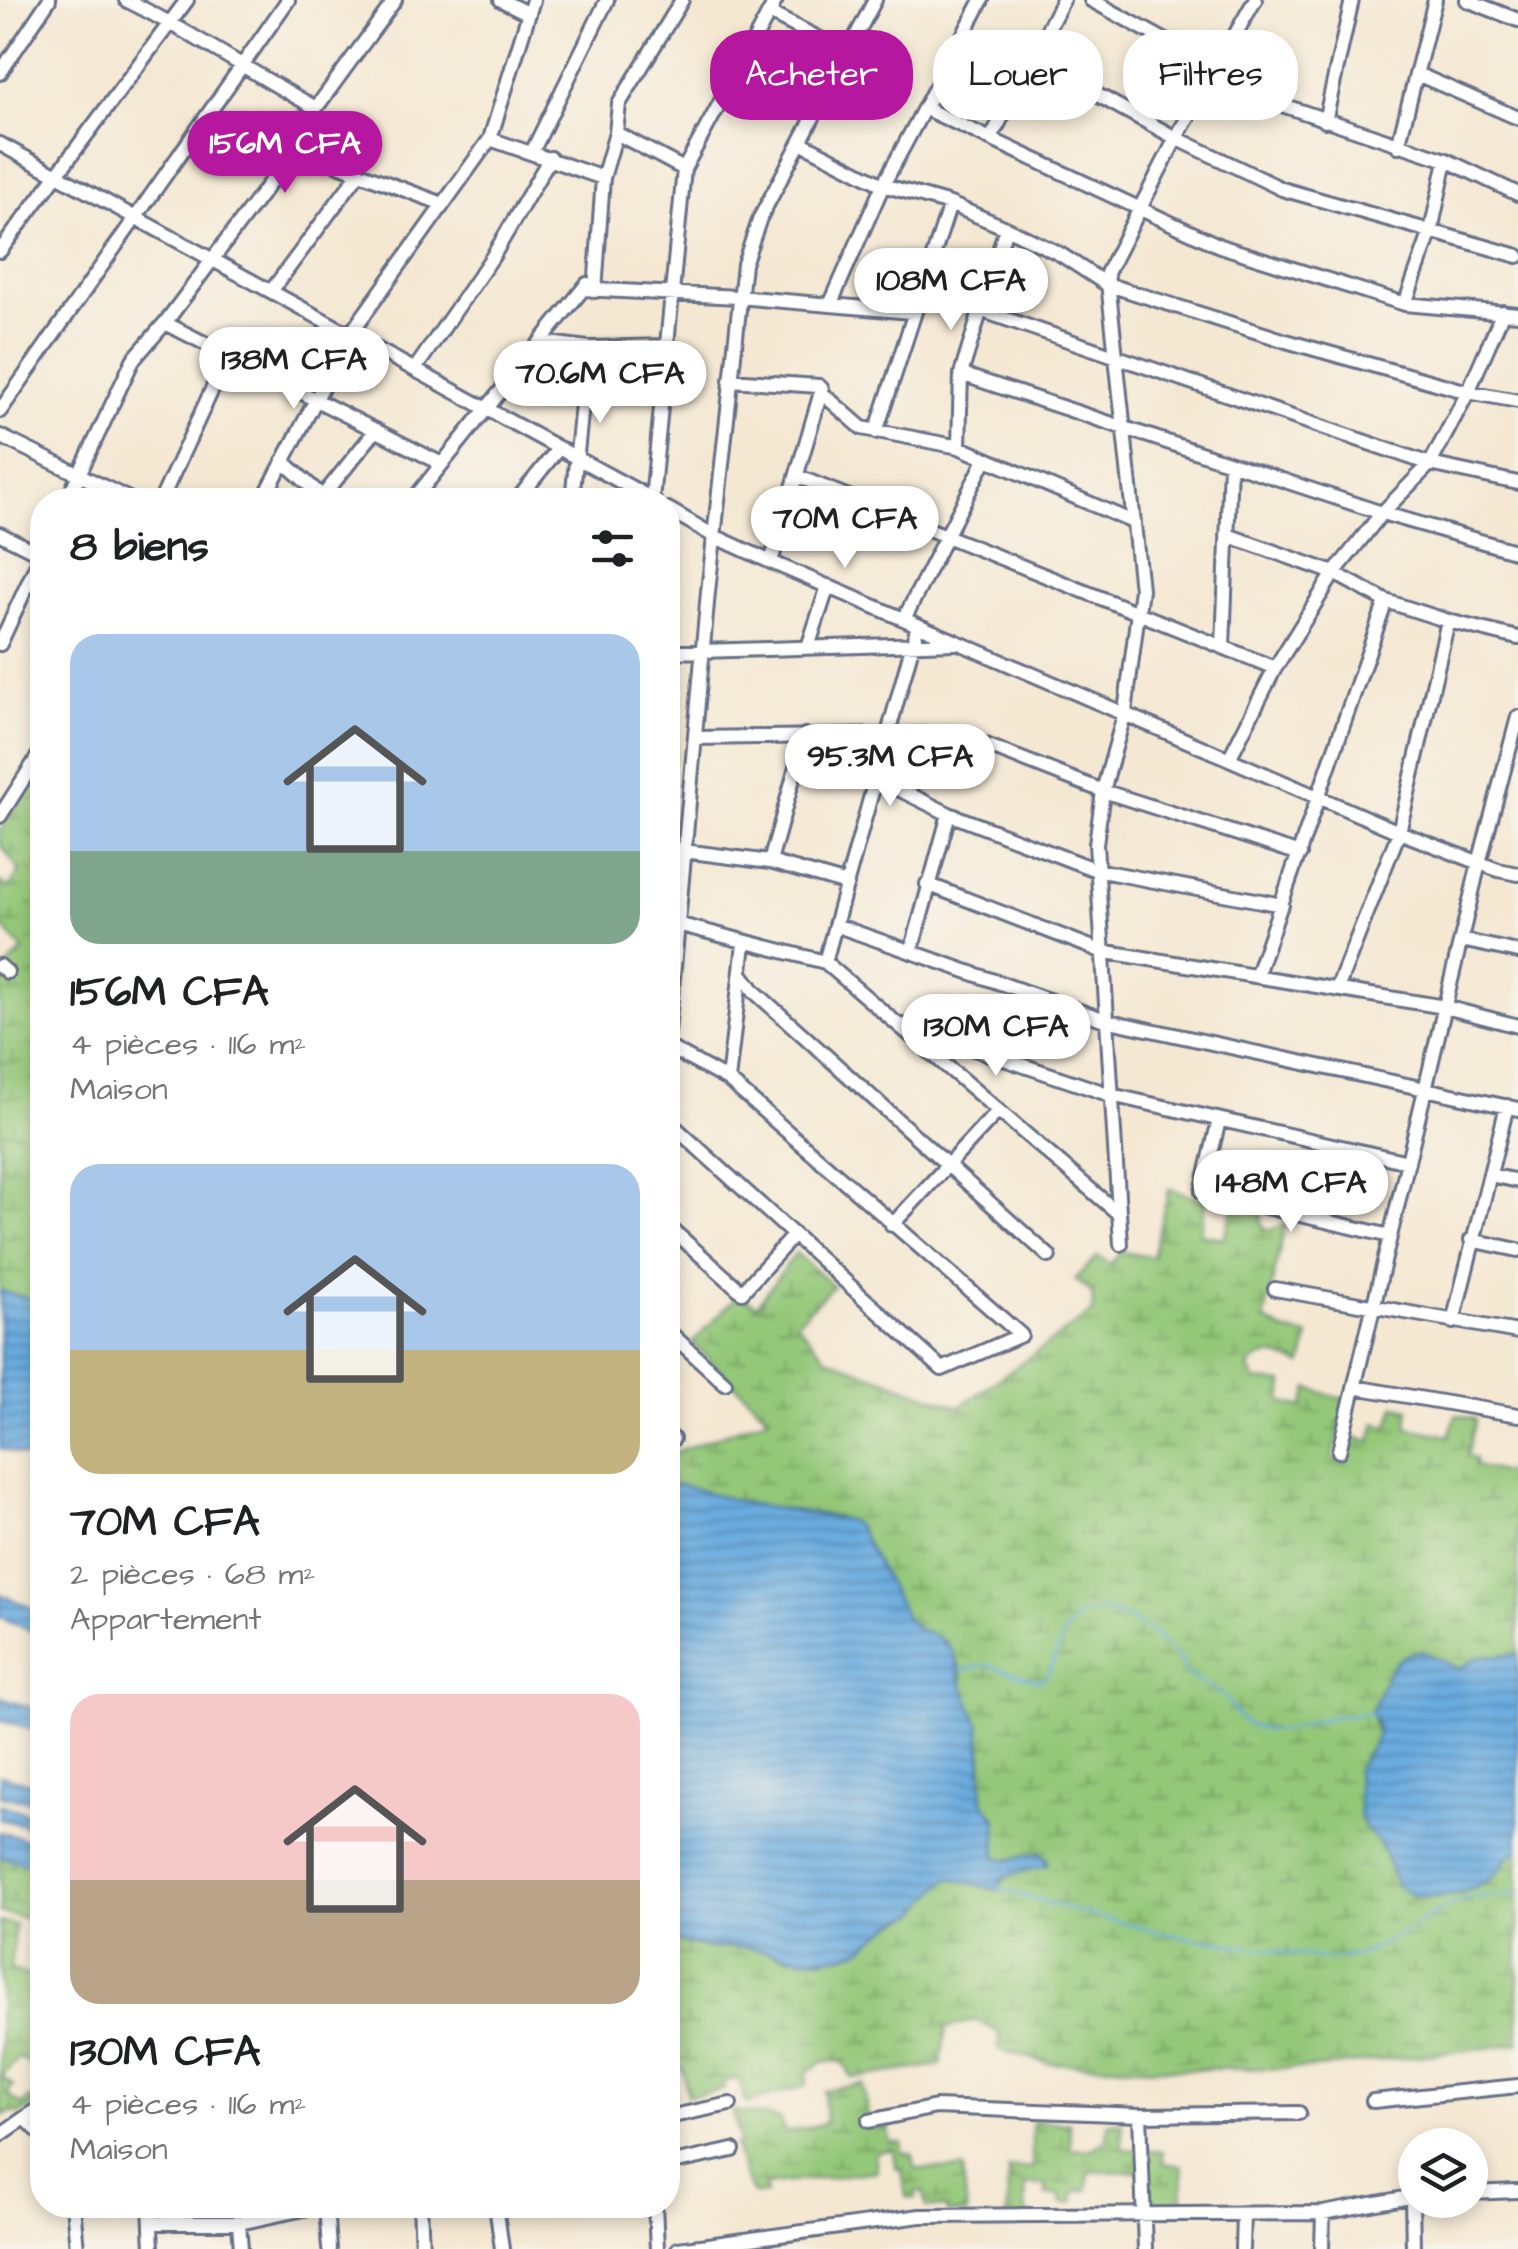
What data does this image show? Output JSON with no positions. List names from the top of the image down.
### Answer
{
  "page": {
    "chip": ["Acheter", "Louer", "Filtres"],
    "price": [
      "156M CFA",
      "108M CFA",
      "138M CFA",
      "70.6M CFA",
      "70M CFA",
      "95.3M CFA",
      "130M CFA",
      "148M CFA"
    ],
    "heading": "8 biens",
    "list": [
      {
        "name": "156M CFA",
        "note": "4 pièces · 116 m² · Maison"
      },
      {
        "name": "70M CFA",
        "note": "2 pièces · 68 m² · Appartement"
      },
      {
        "name": "130M CFA",
        "note": "4 pièces · 116 m² · Maison"
      }
    ]
  }
}
